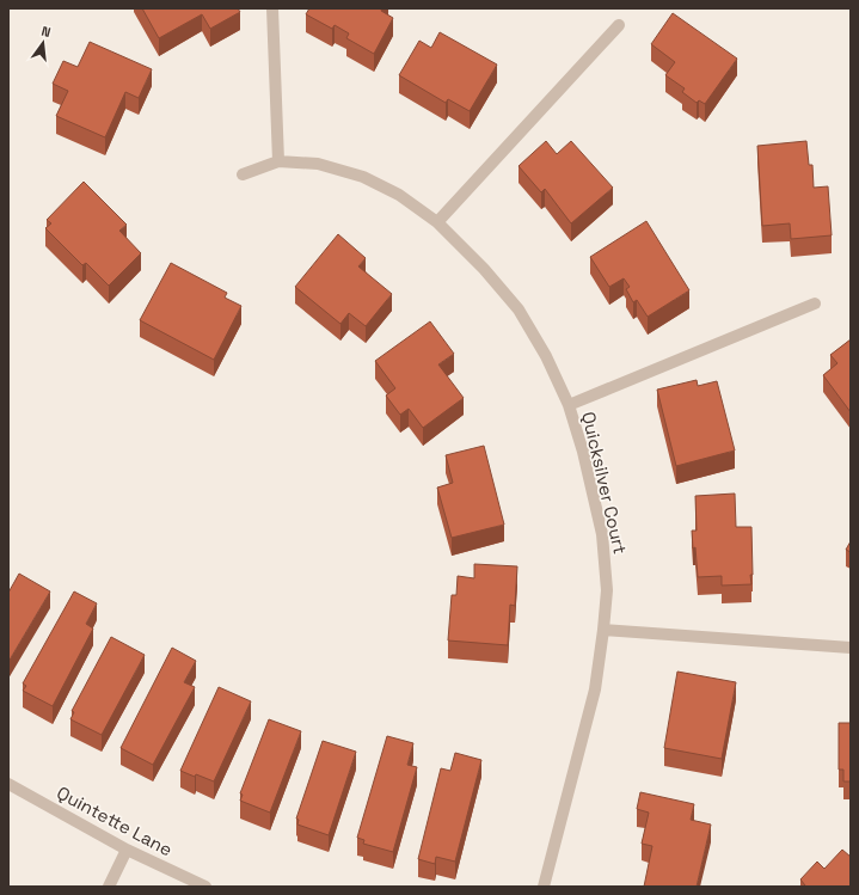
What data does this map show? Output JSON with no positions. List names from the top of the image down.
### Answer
{
  "streets": {
    "street": ["Quicksilver Court", "Quintette Lane"]
  },
  "north": "top"
}
